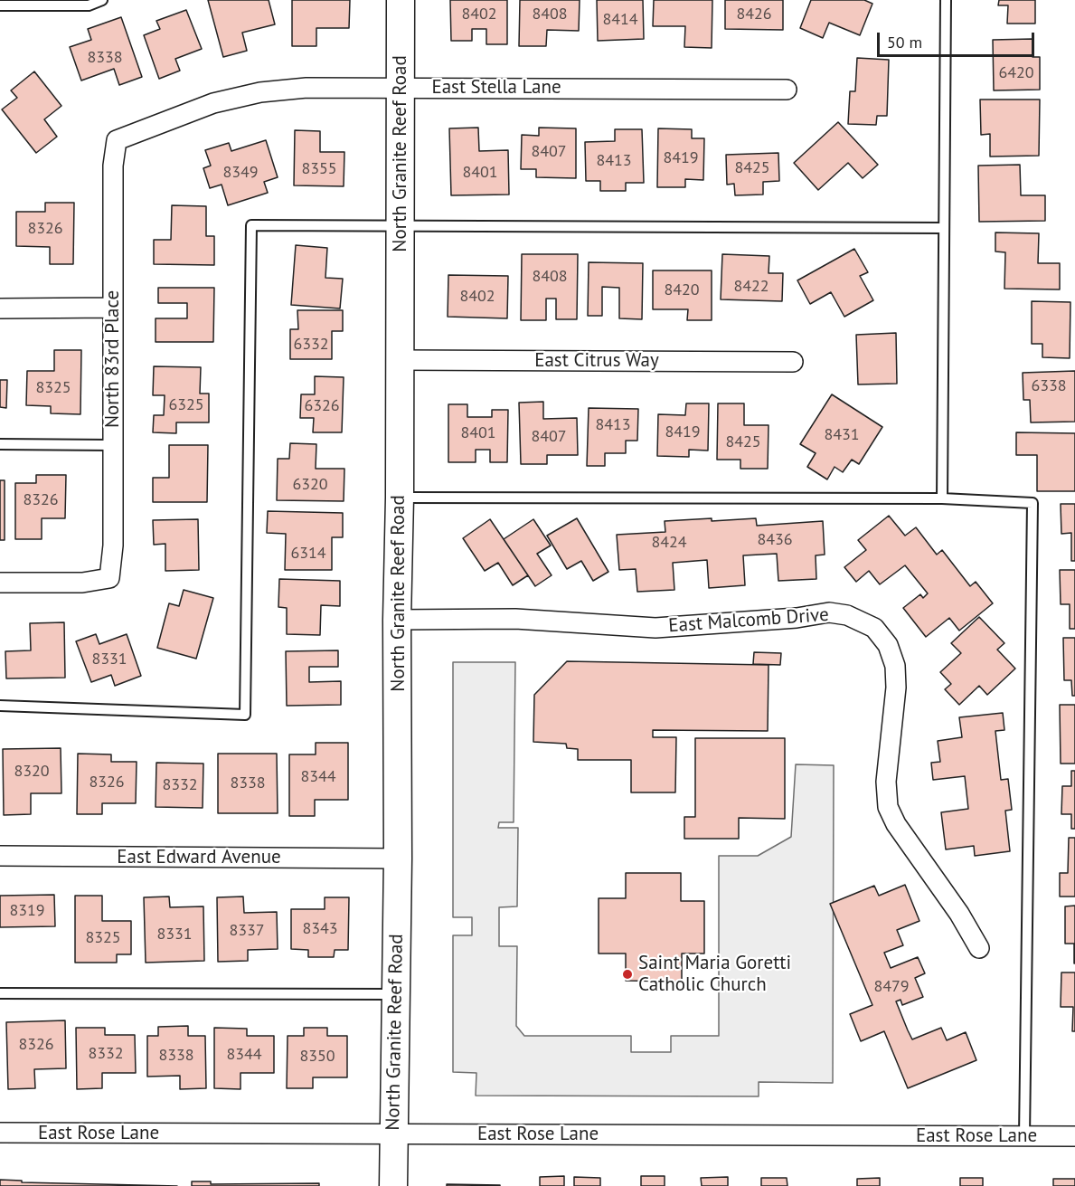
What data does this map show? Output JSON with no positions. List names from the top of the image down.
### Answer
{
  "streets": {
    "street": [
      "East Stella Lane",
      "North Granite Reef Road",
      "North 83rd Place",
      "East Citrus Way",
      "East Malcomb Drive",
      "East Edward Avenue",
      "East Rose Lane"
    ]
  },
  "crossings": [
    ["East Stella Lane", "North Granite Reef Road"],
    ["East Stella Lane", "North 83rd Place"],
    ["North Granite Reef Road", "East Citrus Way"],
    ["North Granite Reef Road", "East Malcomb Drive"],
    ["North Granite Reef Road", "East Edward Avenue"],
    ["North Granite Reef Road", "East Rose Lane"]
  ],
  "places": ["Saint Maria Goretti Catholic Church"],
  "house_numbers": [
    "8402",
    "8408",
    "8426",
    "8414",
    "8338",
    "6420",
    "8407",
    "8419",
    "8413",
    "8425",
    "8355",
    "8349",
    "8401",
    "8326",
    "8408",
    "8422",
    "8420",
    "8402",
    "6332",
    "6338",
    "8325",
    "6325",
    "6326",
    "8413",
    "8419",
    "8401",
    "8431",
    "8407",
    "8425",
    "6320",
    "8326",
    "8436",
    "8424",
    "6314",
    "8331",
    "8320",
    "8344",
    "8326",
    "8338",
    "8332",
    "8319",
    "8343",
    "8337",
    "8331",
    "8325",
    "8479",
    "8326",
    "8332",
    "8344",
    "8338",
    "8350"
  ],
  "scale_bar": "50 m"
}
